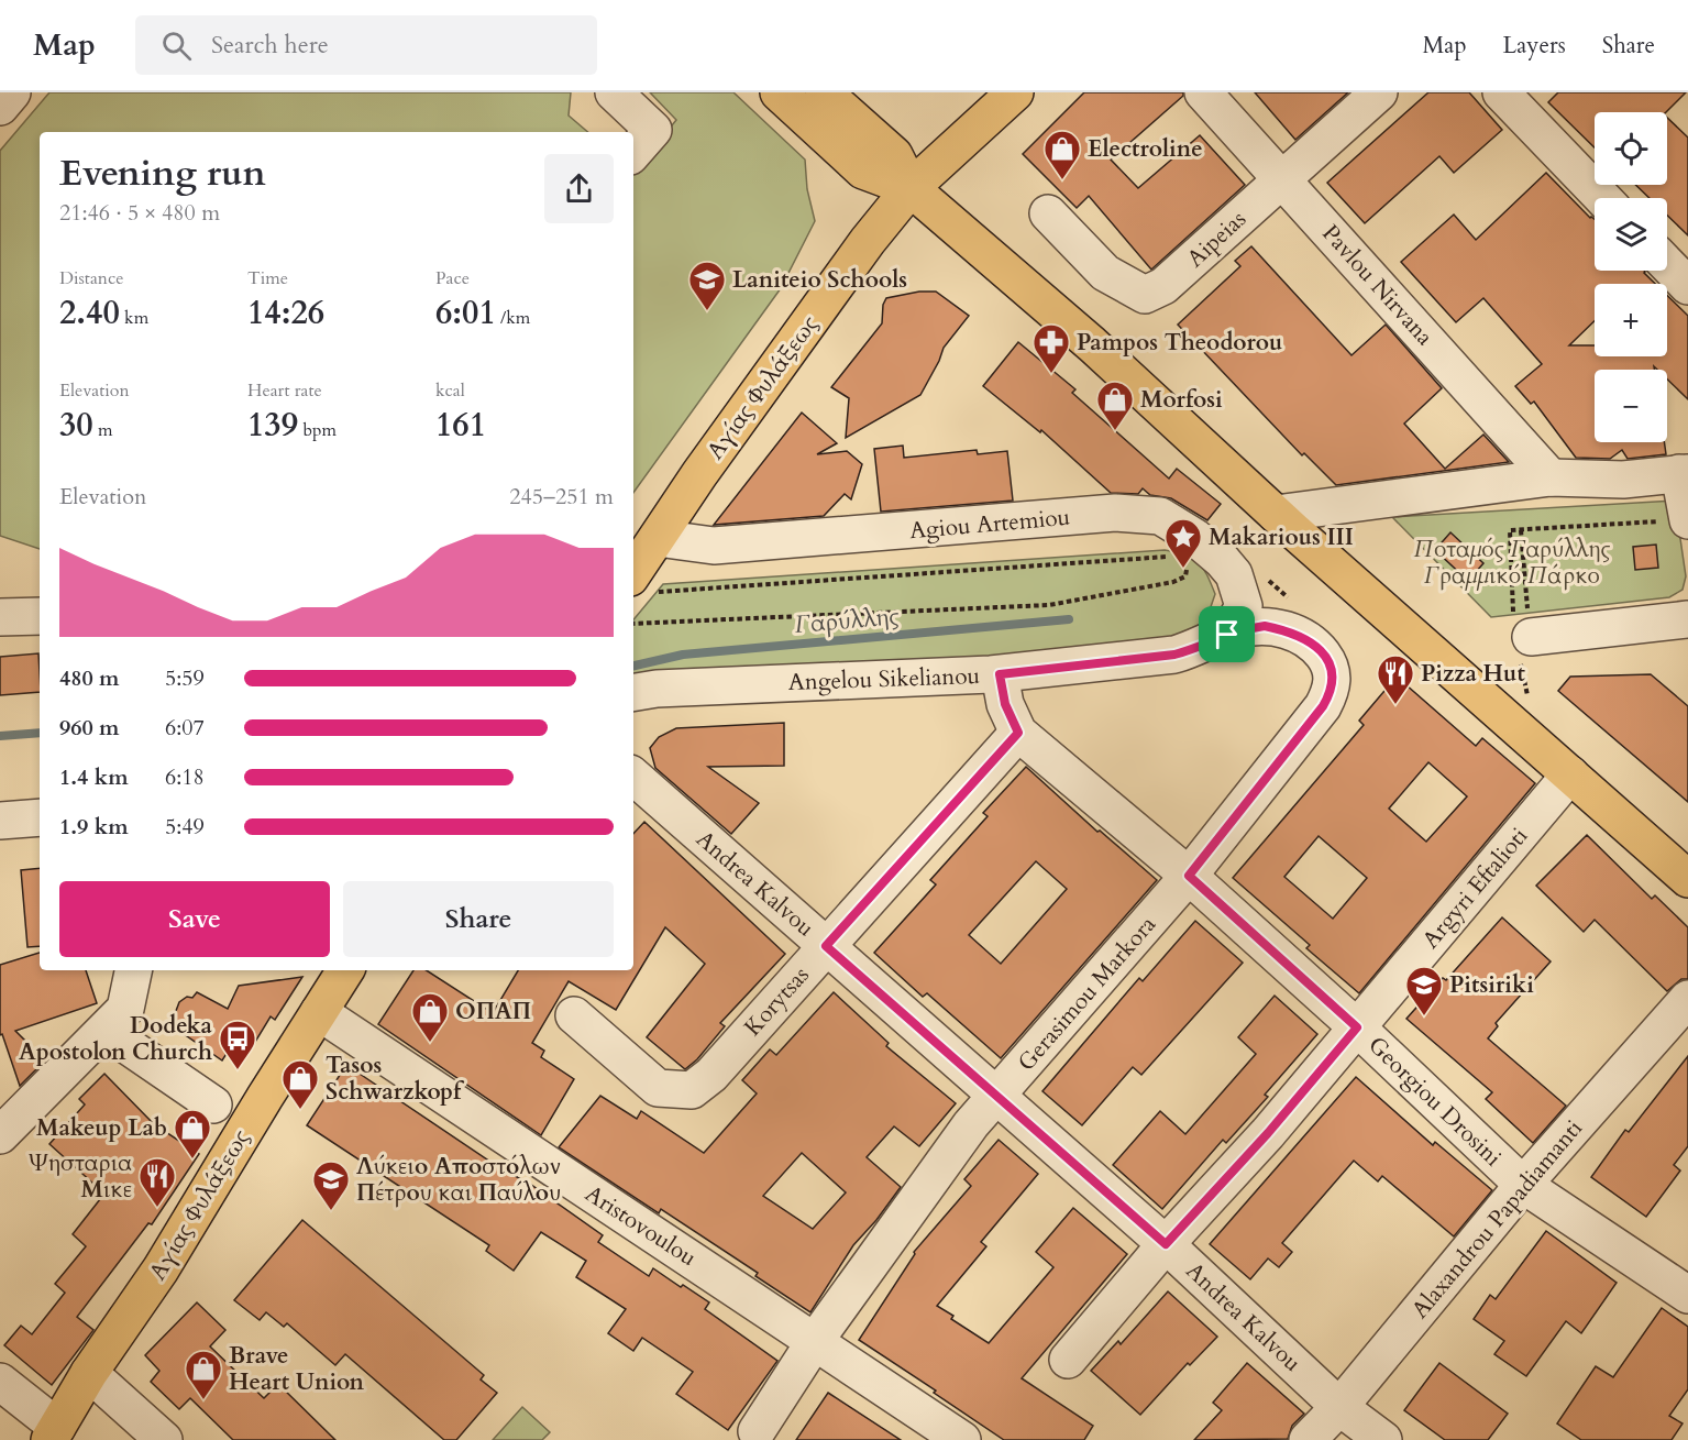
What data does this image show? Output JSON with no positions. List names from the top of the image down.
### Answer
{
  "streets": {
    "main road": ["Αγίας Φυλάξεως"],
    "street": [
      "Aipeias",
      "Pavlou Nirvana",
      "Agiou Artemiou",
      "Angelou Sikelianou",
      "Andrea Kalvou",
      "Argyri Eftalioti",
      "Gerasimou Markora",
      "Korytsas",
      "Georgiou Drosini",
      "Alaxandrou Papadiamanti",
      "Aristovoulou"
    ]
  },
  "crossings": [
    ["Aipeias", "Pavlou Nirvana"],
    ["Αγίας Φυλάξεως", "Agiou Artemiou"],
    ["Αγίας Φυλάξεως", "Aristovoulou"],
    ["Agiou Artemiou", "Angelou Sikelianou"],
    ["Angelou Sikelianou", "Gerasimou Markora"],
    ["Andrea Kalvou", "Argyri Eftalioti"],
    ["Andrea Kalvou", "Gerasimou Markora"],
    ["Andrea Kalvou", "Korytsas"],
    ["Andrea Kalvou", "Alaxandrou Papadiamanti"],
    ["Argyri Eftalioti", "Georgiou Drosini"],
    ["Gerasimou Markora", "Georgiou Drosini"],
    ["Gerasimou Markora", "Aristovoulou"],
    ["Korytsas", "Georgiou Drosini"],
    ["Georgiou Drosini", "Alaxandrou Papadiamanti"]
  ],
  "water": ["Γαρύλλης"],
  "parks": ["Ποταμός Γαρύλλης Γραμμικό Πάρκο"],
  "places": {
    "shop": [
      "Electroline",
      "Morfosi",
      "ΟΠΑΠ",
      "Tasos Schwarzkopf",
      "Makeup Lab",
      "Brave Heart Union"
    ],
    "school or university": ["Laniteio Schools", "Pitsiriki", "Λύκειο Αποστόλων Πέτρου και Παύλου"],
    "pharmacy": ["Pampos Theodorou"],
    "place": ["Makarious III"],
    "restaurant": ["Pizza Hut", "Ψησταρια Μικε"],
    "bus stop": ["Dodeka Apostolon Church"]
  },
  "page": {
    "header": "Map",
    "search": "Search here",
    "nav": ["Map", "Layers", "Share"],
    "map_buttons": ["+", "−"],
    "heading": ["Evening run", "21:46 · 5 × 480 m"],
    "stats": [
      ["Distance", "2.40 km"],
      ["Time", "14:26"],
      ["Pace", "6:01 /km"],
      ["Elevation", "30 m"],
      ["Heart rate", "139 bpm"],
      ["kcal", "161"]
    ],
    "chart": ["Elevation", "245–251 m"],
    "list": [
      {
        "name": "480 m",
        "note": "5:59"
      },
      {
        "name": "960 m",
        "note": "6:07"
      },
      {
        "name": "1.4 km",
        "note": "6:18"
      },
      {
        "name": "1.9 km",
        "note": "5:49"
      }
    ],
    "buttons": ["Save", "Share"]
  }
}
